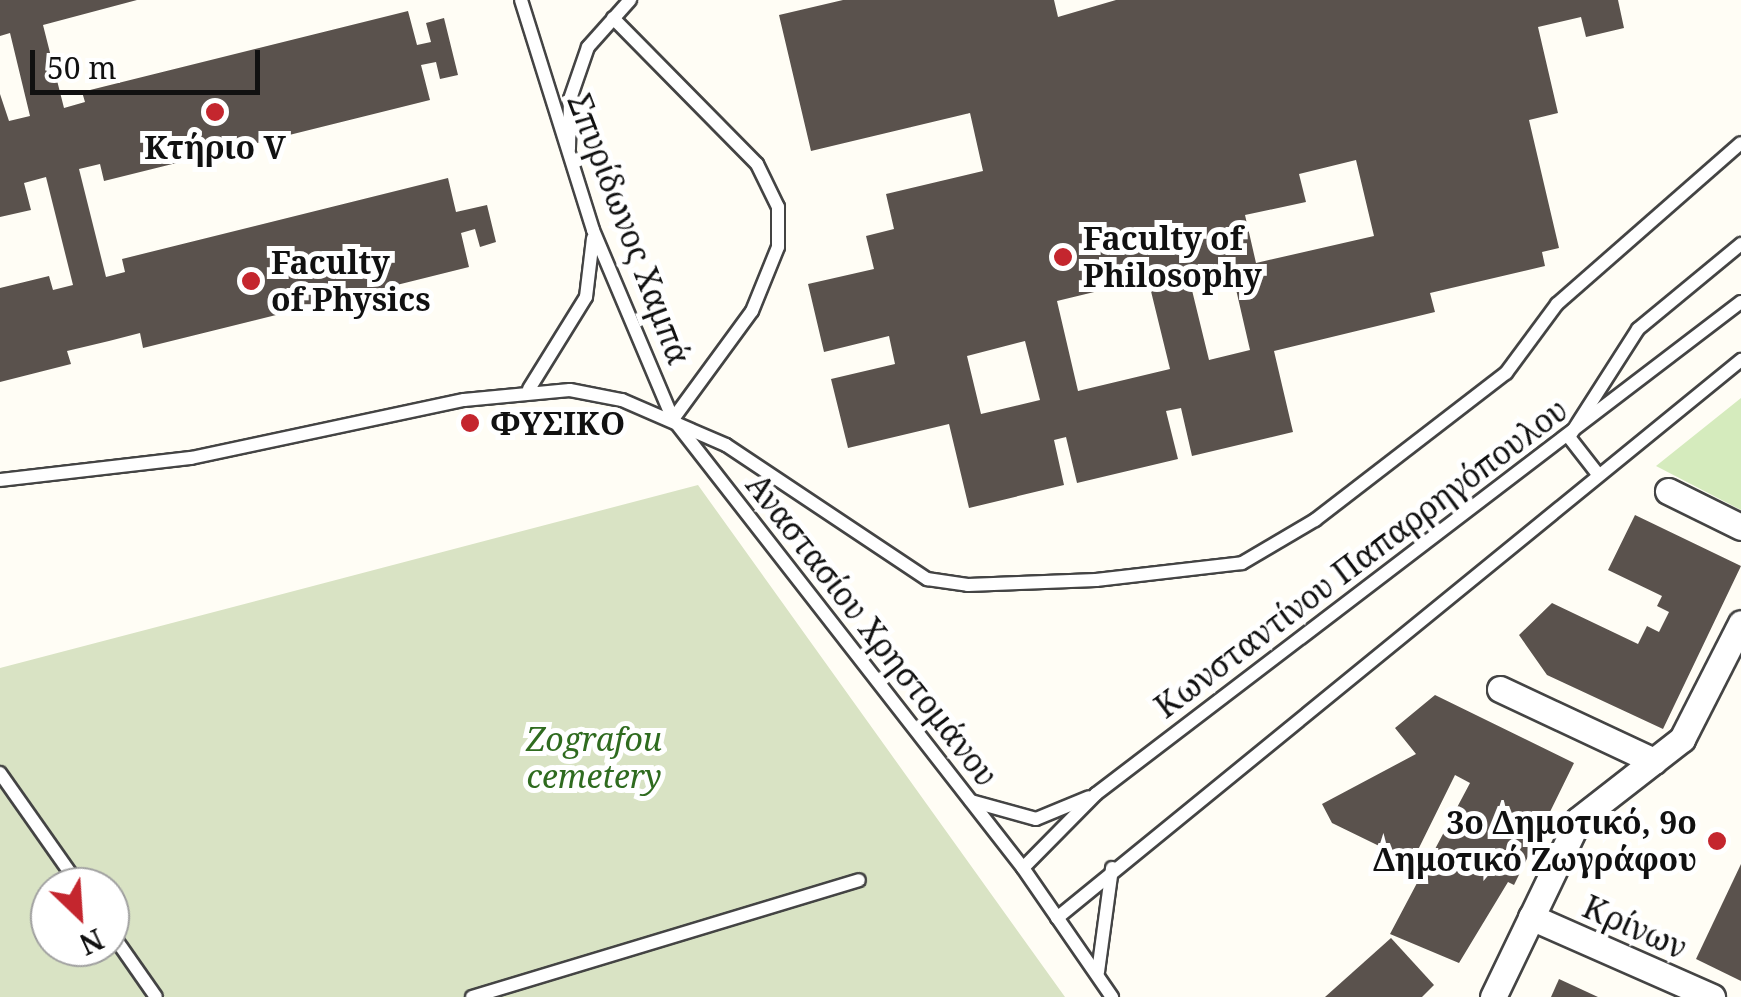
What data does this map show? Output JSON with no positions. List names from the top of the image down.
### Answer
{
  "streets": {
    "street": ["Κρίνων"],
    "lane": ["Σπυρίδωνος Χαμπά", "Κωνσταντίνου Παπαρρηγόπουλου", "Αναστασίου Χρηστομάνου"]
  },
  "crossings": [
    ["Σπυρίδωνος Χαμπά", "Αναστασίου Χρηστομάνου"],
    ["Κωνσταντίνου Παπαρρηγόπουλου", "Αναστασίου Χρηστομάνου"]
  ],
  "parks": ["Zografou cemetery"],
  "places": [
    "Κτήριο V",
    "Faculty of Philosophy",
    "Faculty of Physics",
    "ΦΥΣΙΚΟ",
    "3ο Δημοτικό, 9ο Δημοτικό Ζωγράφου"
  ],
  "scale_bar": "50 m",
  "north": "bottom right"
}
